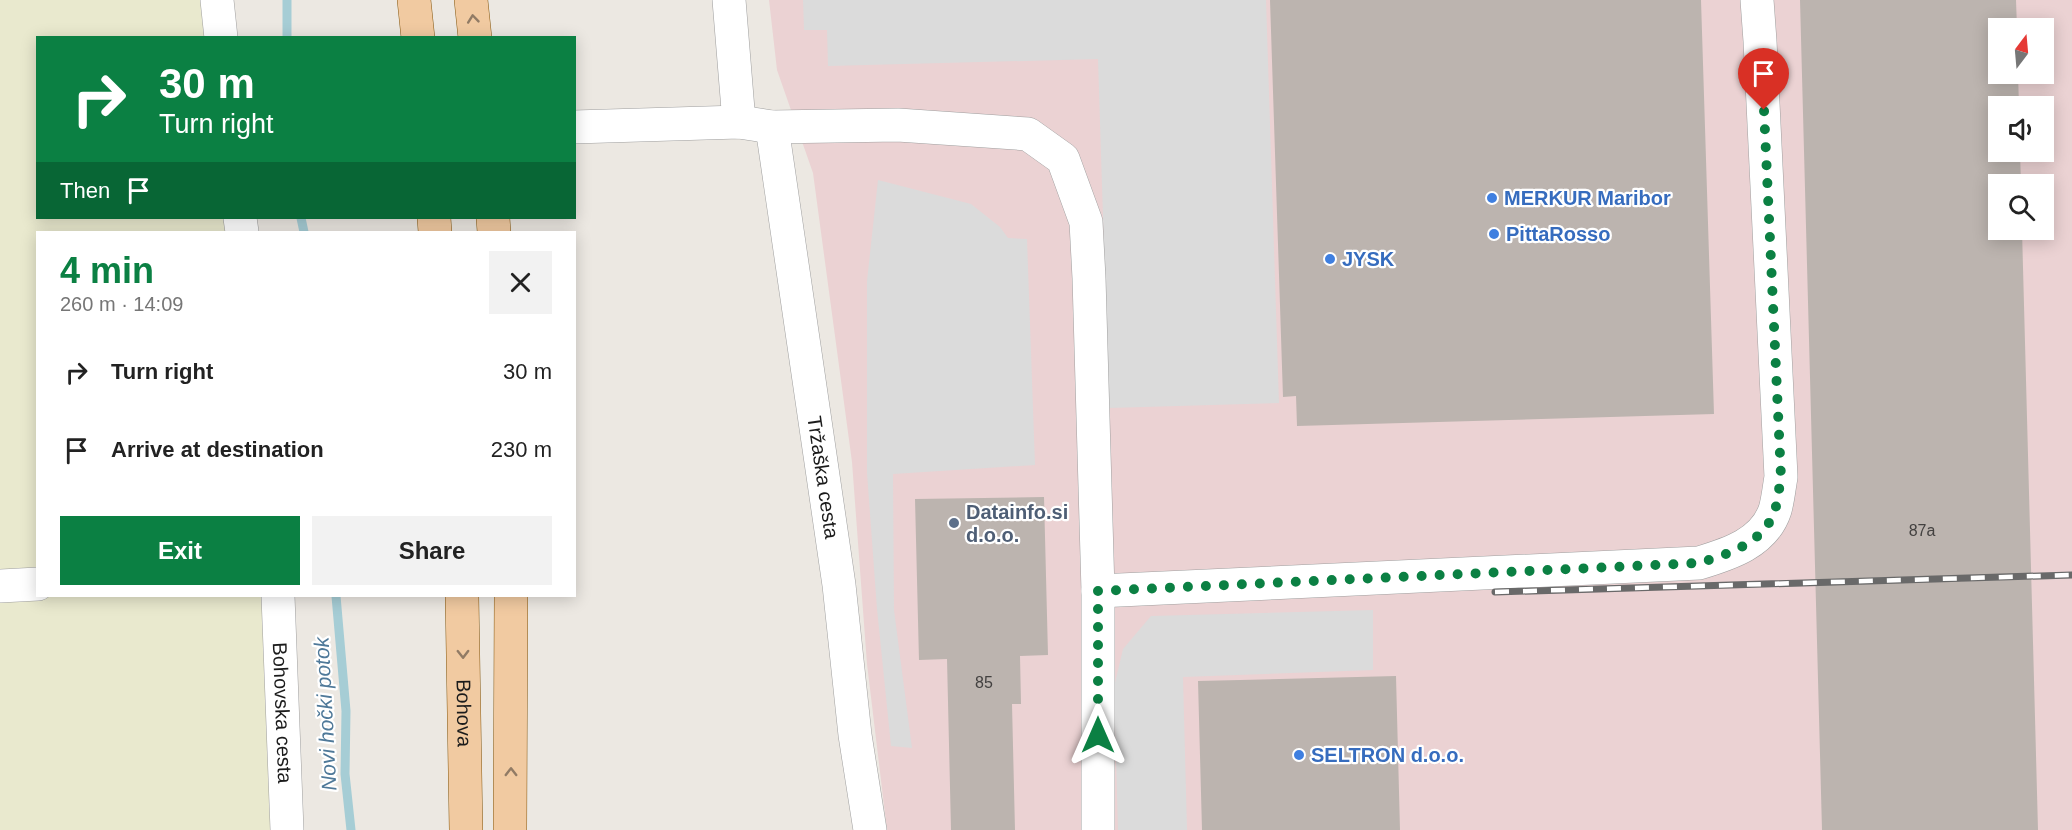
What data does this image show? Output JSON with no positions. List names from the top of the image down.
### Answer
{
  "streets": {
    "main road": ["Bohova"],
    "street": ["Tržaška cesta", "Bohovska cesta"]
  },
  "water": ["Novi hočki potok"],
  "places": [
    "MERKUR Maribor",
    "PittaRosso",
    "JYSK",
    "Datainfo.si d.o.o.",
    "SELTRON d.o.o."
  ],
  "house_numbers": ["87a", "85"],
  "north": "top",
  "page": {
    "turn": ["30 m", "Turn right"],
    "then": "Then",
    "heading": ["4 min", "260 m · 14:09"],
    "list": [
      {
        "name": "Turn right",
        "value": "30 m"
      },
      {
        "name": "Arrive at destination",
        "value": "230 m"
      }
    ],
    "buttons": ["Exit", "Share"]
  }
}
